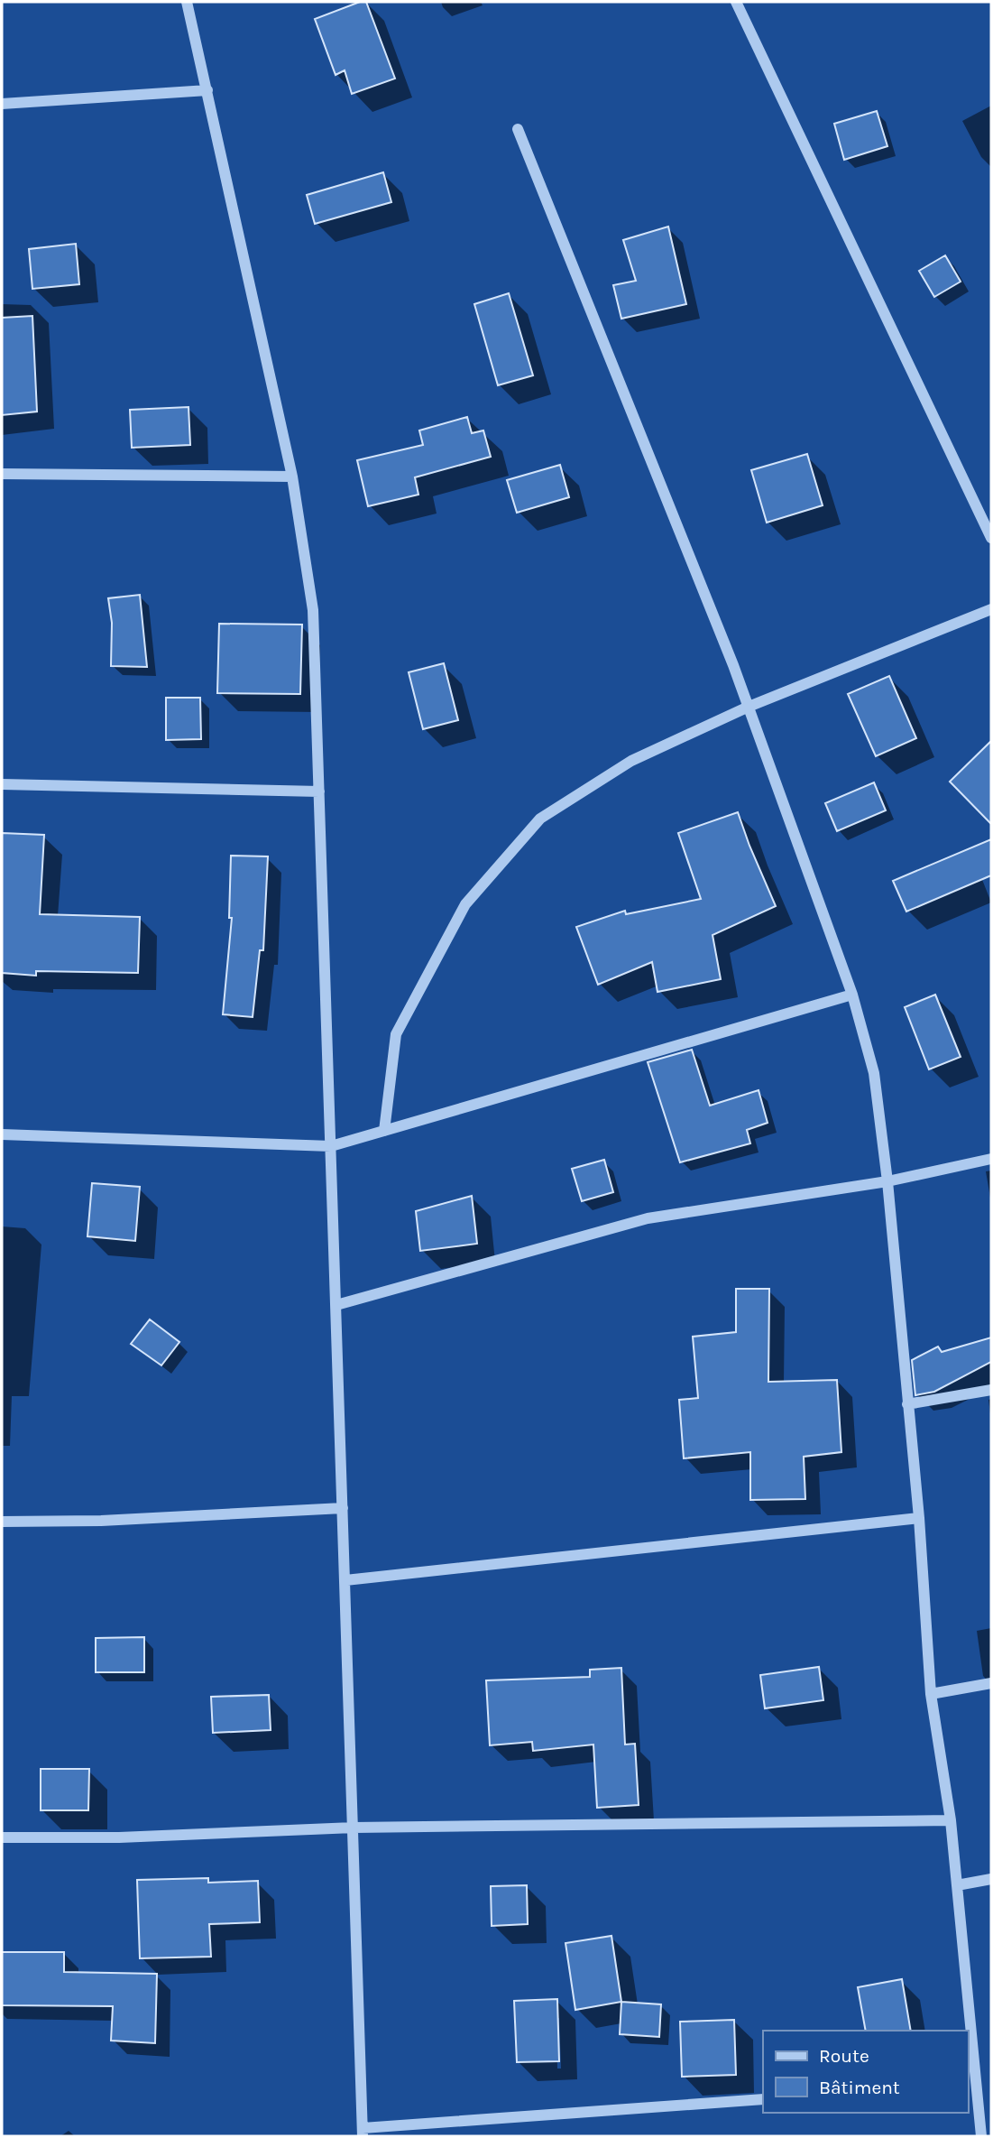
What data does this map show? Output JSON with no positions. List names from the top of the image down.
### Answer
{
  "legend": ["Route", "Bâtiment"]
}
